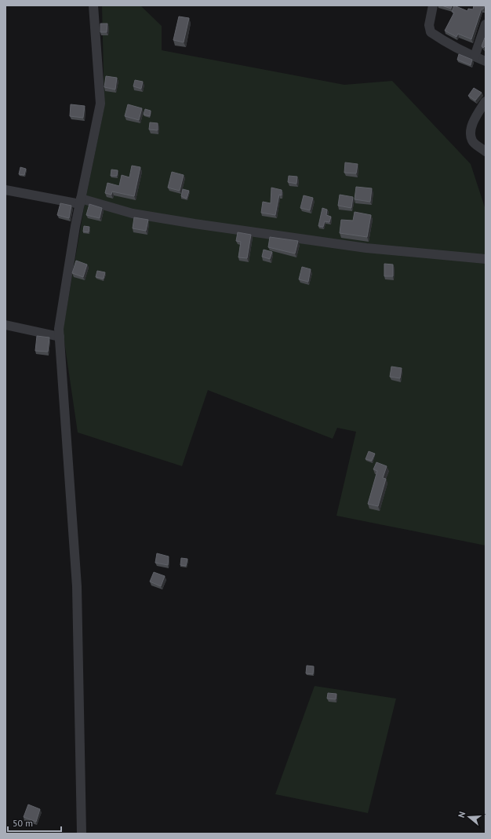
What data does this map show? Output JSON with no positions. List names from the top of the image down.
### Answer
{
  "scale_bar": "50 m",
  "north": "left"
}
